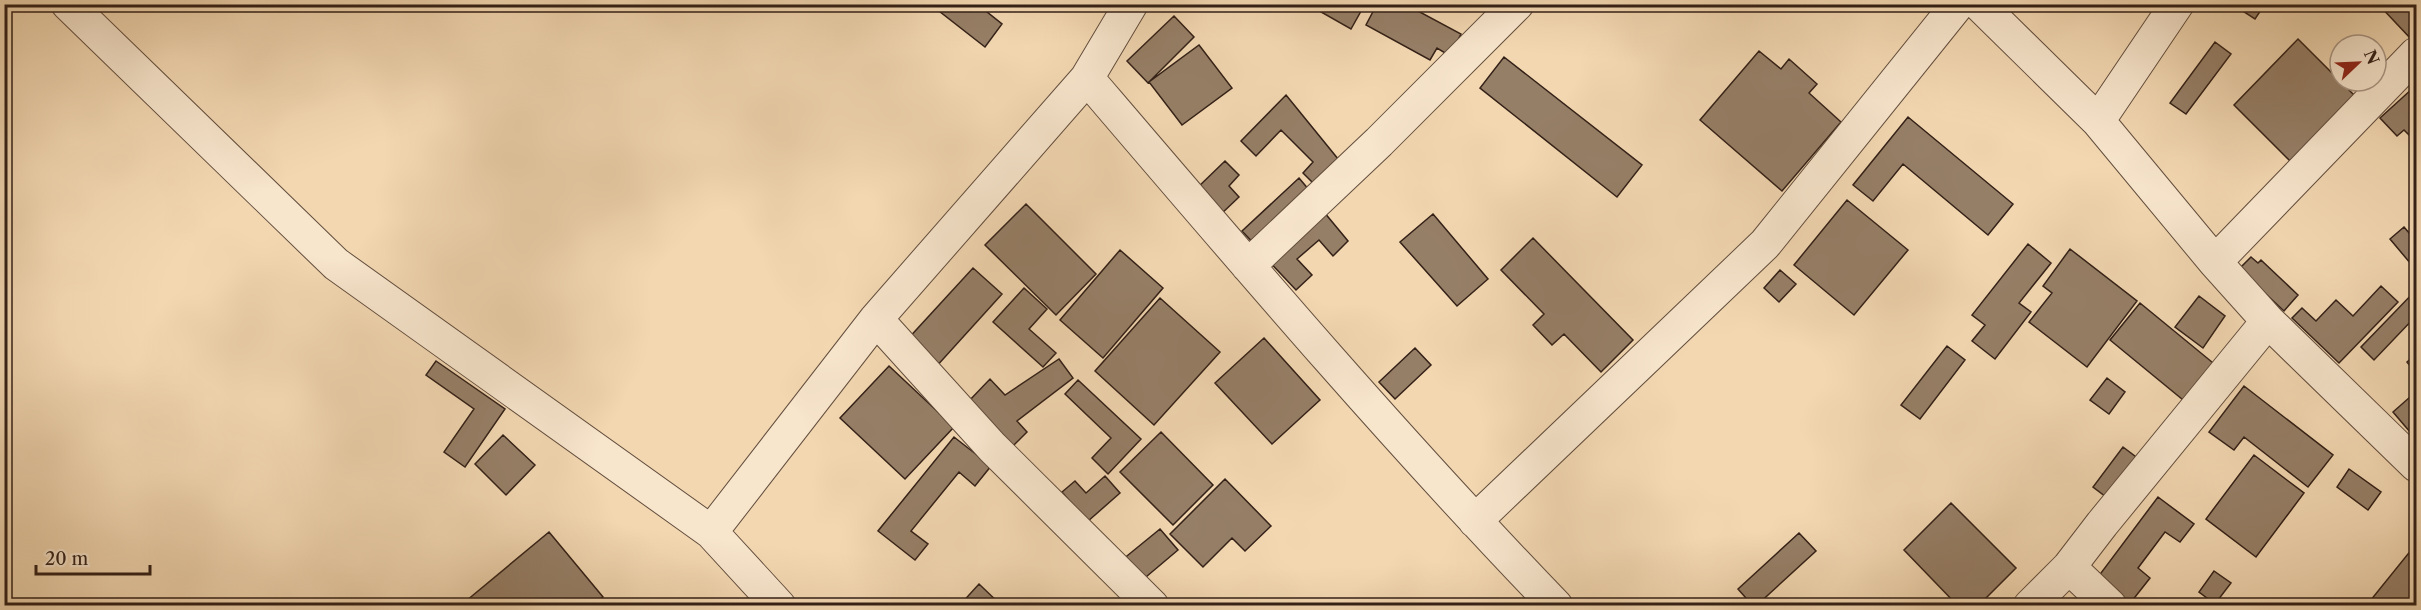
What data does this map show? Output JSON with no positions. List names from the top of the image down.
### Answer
{
  "scale_bar": "20 m",
  "north": "top right"
}
